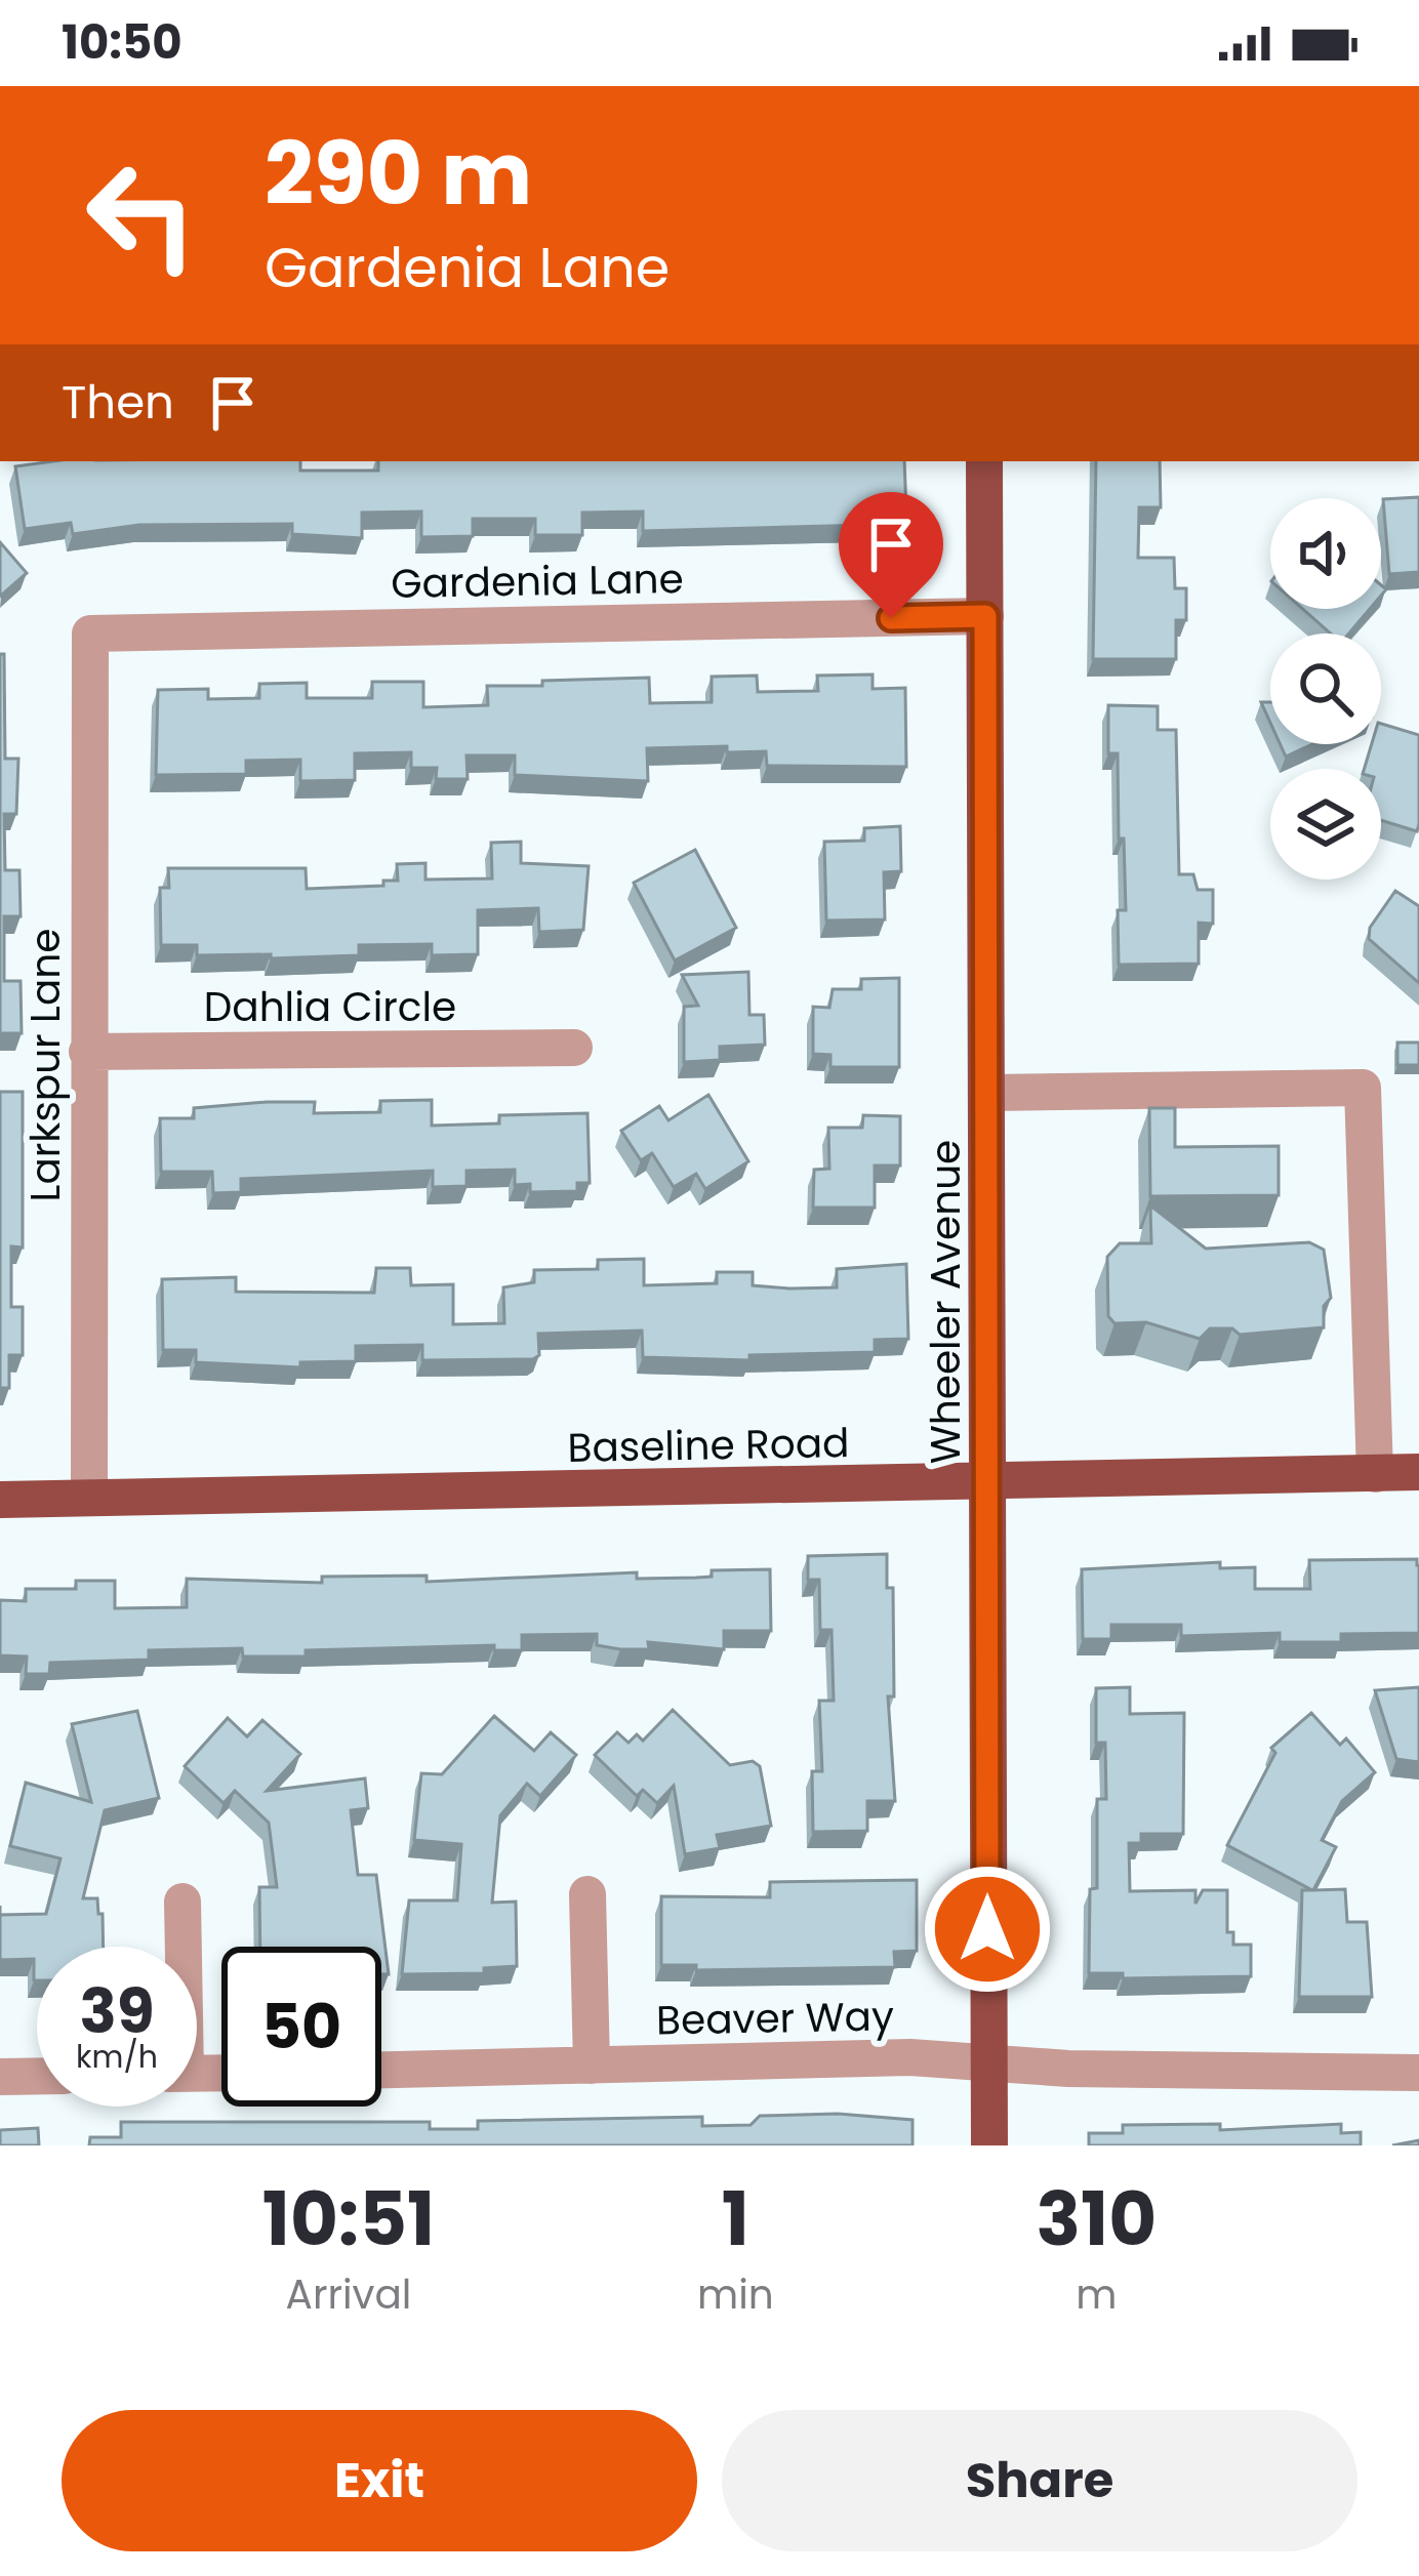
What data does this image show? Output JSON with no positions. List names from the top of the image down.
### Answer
{
  "streets": {
    "main road": ["Wheeler Avenue", "Baseline Road"],
    "street": [
      "Gardenia Lane",
      "Dahlia Circle",
      "Larkspur Lane",
      "Beaver Way"
    ]
  },
  "crossings": [
    ["Gardenia Lane", "Larkspur Lane"],
    ["Gardenia Lane", "Wheeler Avenue"],
    ["Dahlia Circle", "Larkspur Lane"],
    ["Larkspur Lane", "Baseline Road"],
    ["Wheeler Avenue", "Baseline Road"],
    ["Wheeler Avenue", "Beaver Way"]
  ],
  "page": {
    "status": "10:50",
    "turn": ["290 m", "Gardenia Lane"],
    "then": "Then",
    "speed": "39 km/h",
    "limit": "50",
    "eta": [
      "10:51",
      "Arrival",
      "1",
      "min",
      "310",
      "m"
    ],
    "buttons": ["Exit", "Share"]
  }
}
